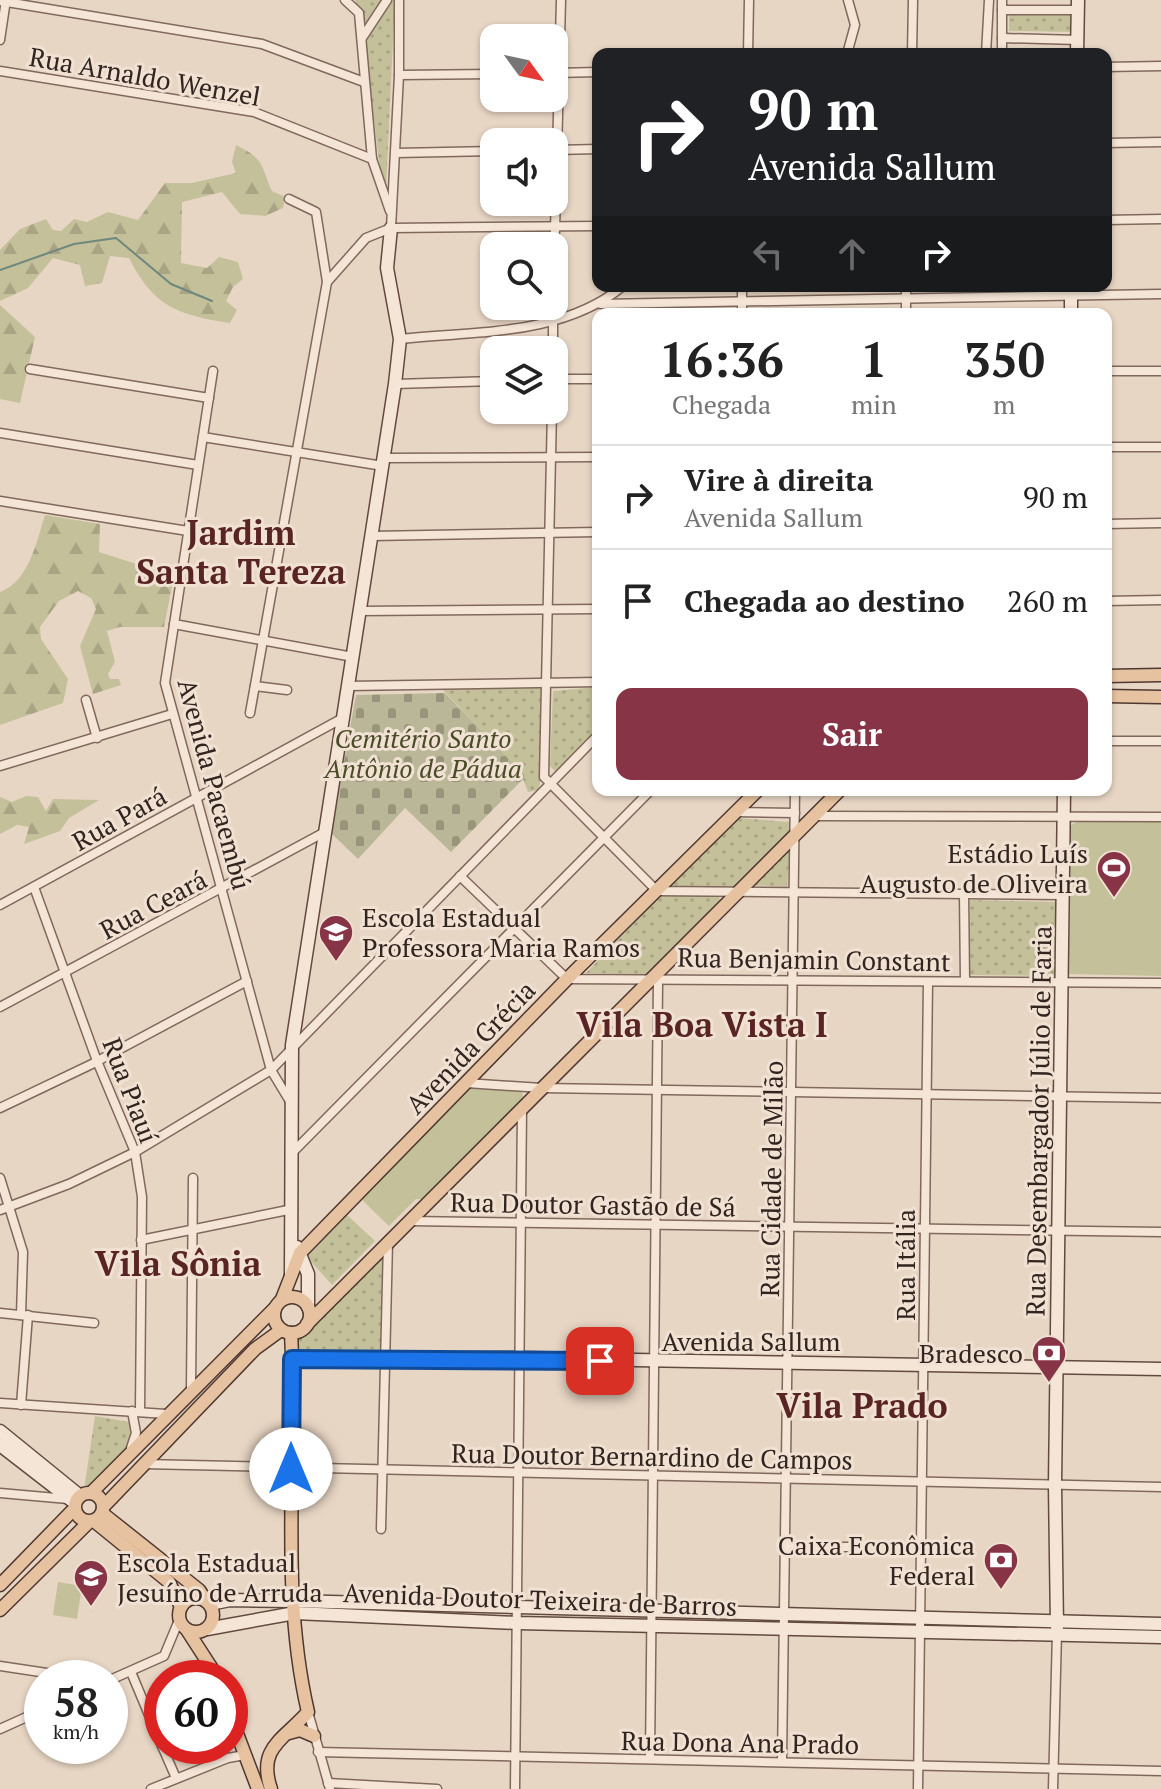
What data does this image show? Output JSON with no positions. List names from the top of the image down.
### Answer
{
  "streets": {
    "main road": ["Avenida Grécia"],
    "street": [
      "Rua Arnaldo Wenzel",
      "Avenida Pacaembú",
      "Rua Pará",
      "Rua Ceará",
      "Rua Benjamin Constant",
      "Rua Piauí",
      "Rua Desembargador Júlio de Faria",
      "Rua Cidade de Milão",
      "Rua Doutor Gastão de Sá",
      "Rua Itália",
      "Avenida Sallum",
      "Rua Doutor Bernardino de Campos",
      "Avenida Doutor Teixeira de Barros",
      "Rua Dona Ana Prado"
    ]
  },
  "crossings": [
    ["Avenida Pacaembú", "Rua Pará"],
    ["Avenida Pacaembú", "Rua Ceará"],
    ["Rua Pará", "Rua Piauí"],
    ["Rua Ceará", "Rua Piauí"],
    ["Rua Benjamin Constant", "Avenida Grécia"],
    ["Rua Benjamin Constant", "Rua Desembargador Júlio de Faria"],
    ["Rua Benjamin Constant", "Rua Cidade de Milão"],
    ["Rua Benjamin Constant", "Rua Itália"],
    ["Rua Desembargador Júlio de Faria", "Rua Doutor Gastão de Sá"],
    ["Rua Desembargador Júlio de Faria", "Avenida Sallum"],
    ["Rua Desembargador Júlio de Faria", "Rua Doutor Bernardino de Campos"],
    ["Rua Desembargador Júlio de Faria", "Avenida Doutor Teixeira de Barros"],
    ["Rua Desembargador Júlio de Faria", "Rua Dona Ana Prado"],
    ["Rua Cidade de Milão", "Rua Doutor Gastão de Sá"],
    ["Rua Cidade de Milão", "Avenida Sallum"],
    ["Rua Cidade de Milão", "Rua Doutor Bernardino de Campos"],
    ["Rua Cidade de Milão", "Avenida Doutor Teixeira de Barros"],
    ["Rua Cidade de Milão", "Rua Dona Ana Prado"],
    ["Rua Doutor Gastão de Sá", "Rua Itália"],
    ["Rua Itália", "Avenida Sallum"],
    ["Rua Itália", "Rua Doutor Bernardino de Campos"],
    ["Rua Itália", "Avenida Doutor Teixeira de Barros"],
    ["Rua Itália", "Rua Dona Ana Prado"]
  ],
  "districts": [
    "Jardim Santa Tereza",
    "Vila Boa Vista I",
    "Vila Sônia",
    "Vila Prado"
  ],
  "parks": ["Cemitério Santo Antônio de Pádua"],
  "places": {
    "sports": ["Estádio Luís Augusto de Oliveira"],
    "school or university": ["Escola Estadual Professora Maria Ramos", "Escola Estadual Jesuíno de Arruda"],
    "bank": ["Bradesco", "Caixa Econômica Federal"]
  },
  "north": "bottom right",
  "page": {
    "turn": ["90 m", "Avenida Sallum"],
    "eta": [
      "16:36",
      "Chegada",
      "1",
      "min",
      "350",
      "m"
    ],
    "list": [
      {
        "name": "Vire à direita",
        "note": "Avenida Sallum",
        "value": "90 m"
      },
      {
        "name": "Chegada ao destino",
        "value": "260 m"
      }
    ],
    "buttons": "Sair",
    "speed": "58 km/h",
    "limit": "60"
  }
}
